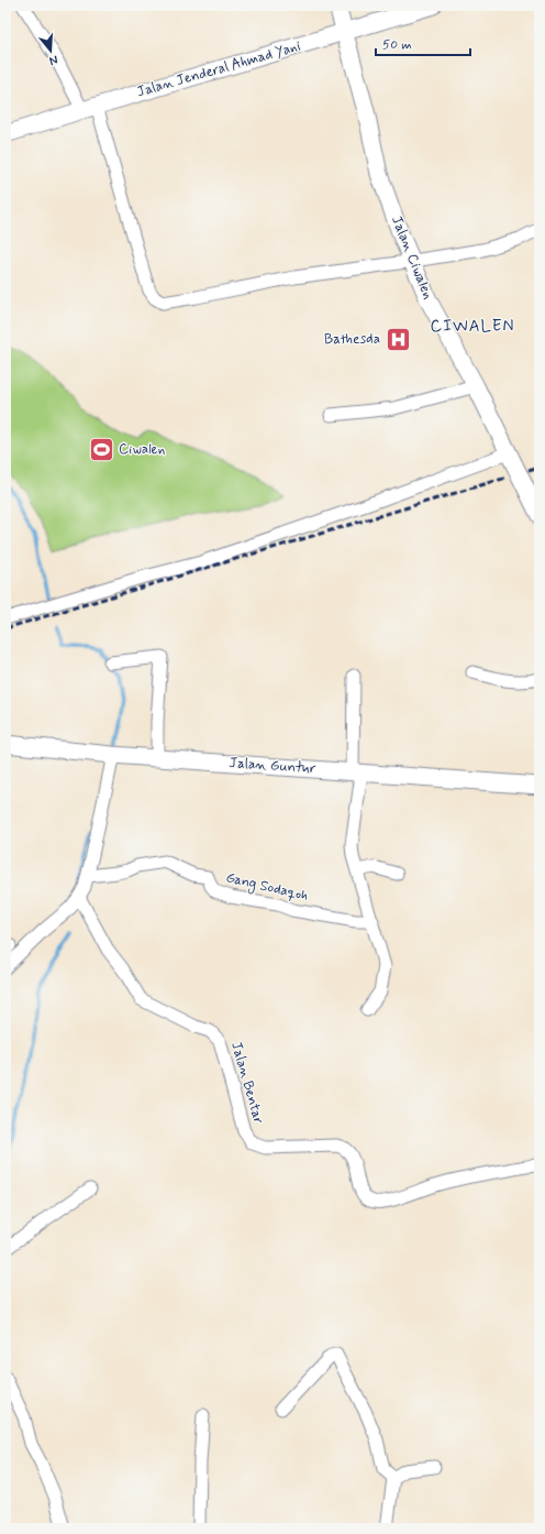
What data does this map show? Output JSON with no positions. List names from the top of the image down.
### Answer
{
  "streets": {
    "street": [
      "Jalan Jenderal Ahmad Yani",
      "Jalan Ciwalen",
      "Jalan Guntur",
      "Gang Sodaqoh",
      "Jalan Bentar"
    ]
  },
  "crossings": [
    ["Jalan Jenderal Ahmad Yani", "Jalan Ciwalen"]
  ],
  "districts": ["CIWALEN"],
  "places": {
    "hospital": ["Bathesda"],
    "sports": ["Ciwalen"]
  },
  "scale_bar": "50 m",
  "north": "bottom"
}
